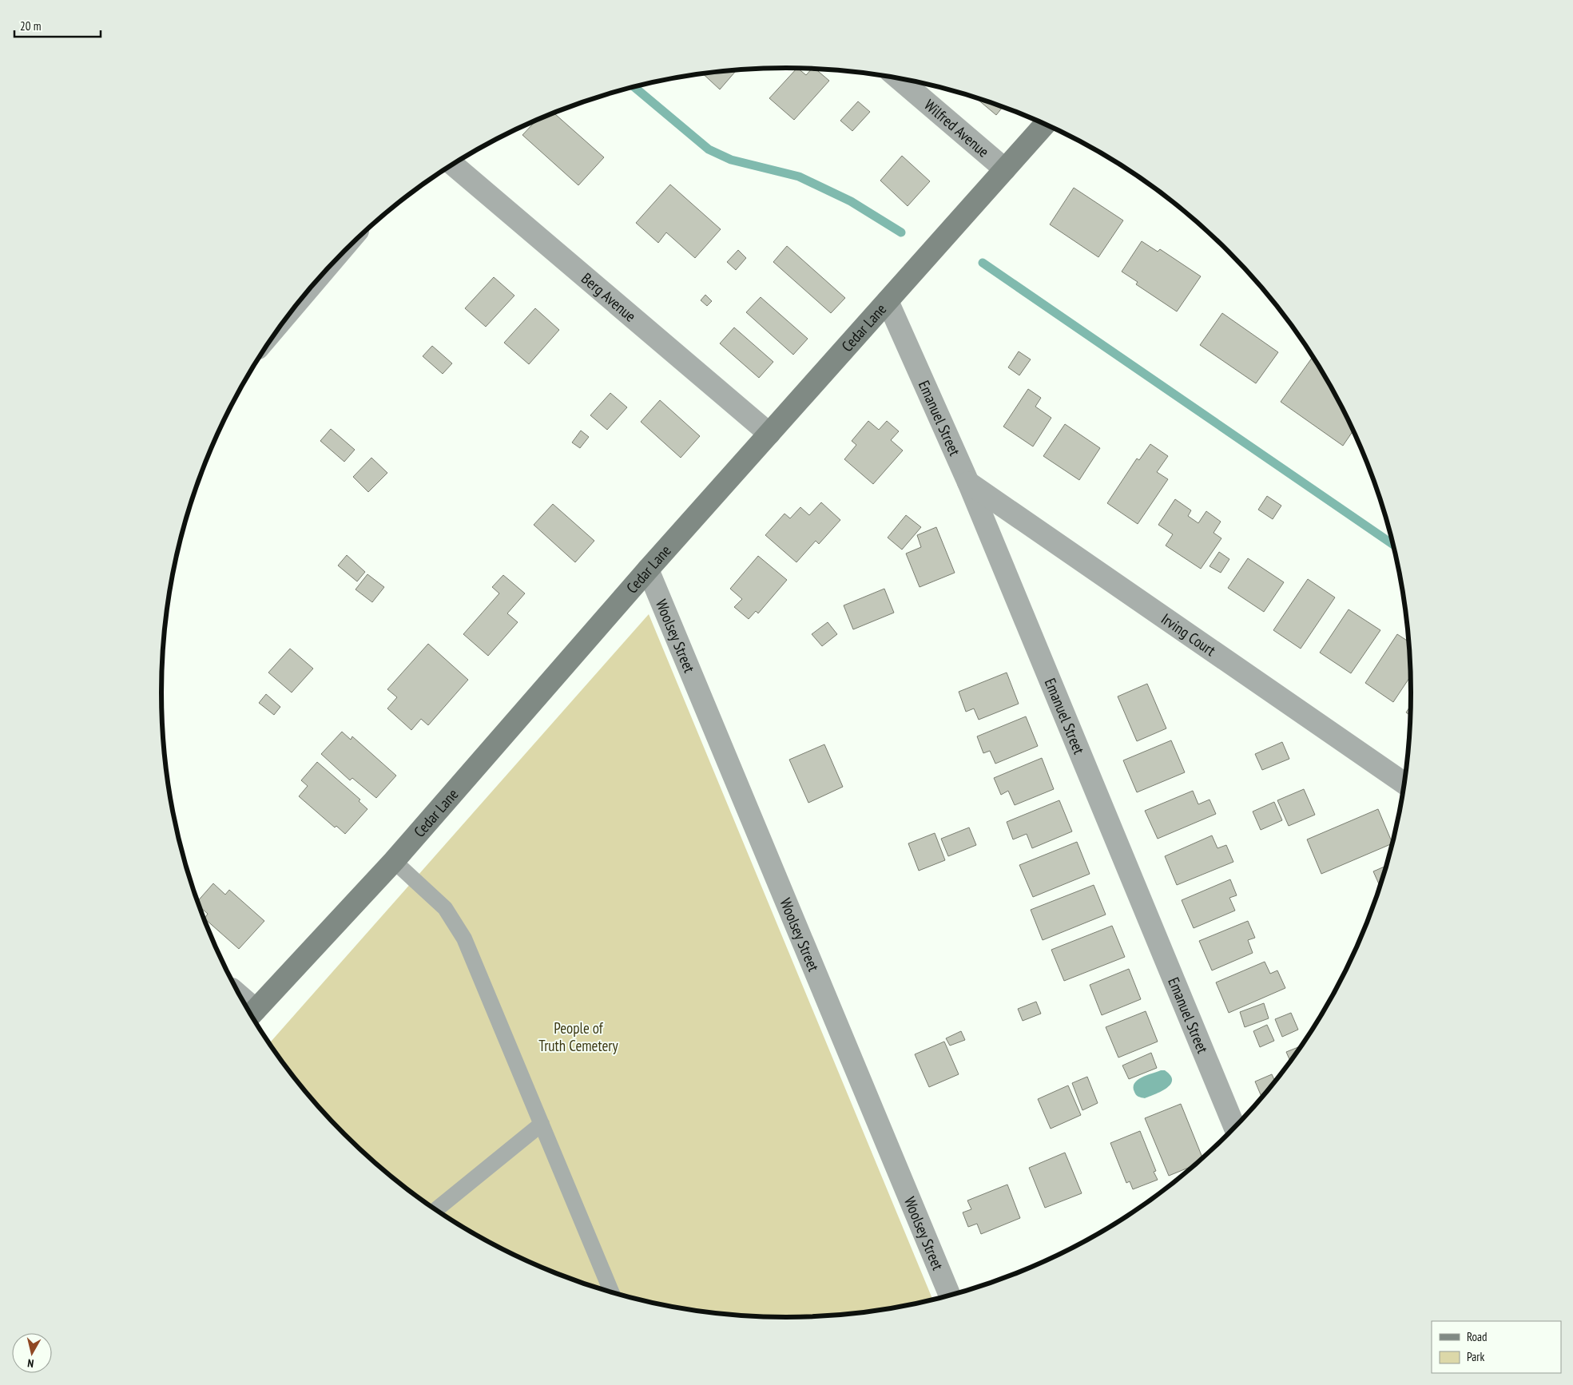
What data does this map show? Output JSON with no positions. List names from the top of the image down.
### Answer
{
  "streets": {
    "street": [
      "Wilfred Avenue",
      "Berg Avenue",
      "Cedar Lane",
      "Emanuel Street",
      "Woolsey Street",
      "Irving Court"
    ]
  },
  "crossings": [
    ["Wilfred Avenue", "Cedar Lane"],
    ["Berg Avenue", "Cedar Lane"],
    ["Cedar Lane", "Emanuel Street"],
    ["Cedar Lane", "Woolsey Street"],
    ["Emanuel Street", "Irving Court"]
  ],
  "parks": ["People of Truth Cemetery"],
  "legend": ["Road", "Park"],
  "scale_bar": "20 m",
  "north": "bottom"
}
